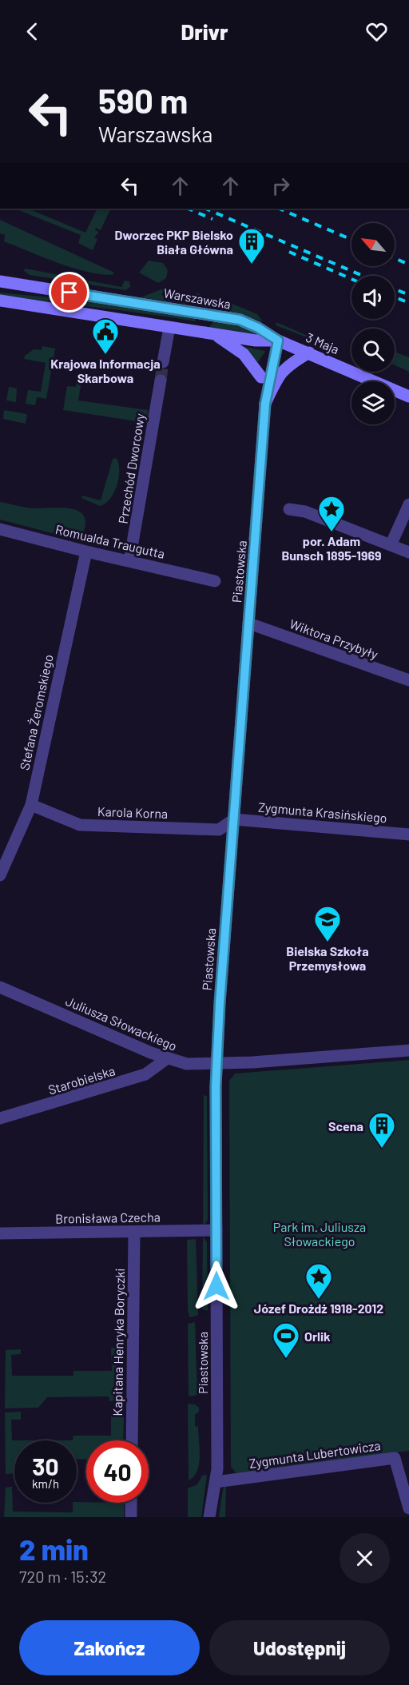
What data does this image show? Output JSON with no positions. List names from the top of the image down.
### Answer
{
  "streets": {
    "main road": ["Warszawska", "3 Maja"],
    "street": [
      "Przechód Dworcowy",
      "Romualda Traugutta",
      "Piastowska",
      "Wiktora Przybyły",
      "Stefana Żeromskiego",
      "Karola Korna",
      "Zygmunta Krasińskiego",
      "Juliusza Słowackiego",
      "Starobielska",
      "Bronisława Czecha",
      "Kapitana Henryka Boryczki",
      "Zygmunta Lubertowicza"
    ]
  },
  "crossings": [
    ["Warszawska", "3 Maja"],
    ["Warszawska", "Piastowska"],
    ["3 Maja", "Piastowska"],
    ["Przechód Dworcowy", "Romualda Traugutta"],
    ["Romualda Traugutta", "Stefana Żeromskiego"],
    ["Piastowska", "Wiktora Przybyły"],
    ["Piastowska", "Karola Korna"],
    ["Piastowska", "Zygmunta Krasińskiego"],
    ["Piastowska", "Juliusza Słowackiego"],
    ["Piastowska", "Bronisława Czecha"],
    ["Piastowska", "Zygmunta Lubertowicza"],
    ["Stefana Żeromskiego", "Karola Korna"],
    ["Karola Korna", "Zygmunta Krasińskiego"],
    ["Juliusza Słowackiego", "Starobielska"],
    ["Bronisława Czecha", "Kapitana Henryka Boryczki"]
  ],
  "parks": ["Park im. Juliusza Słowackiego"],
  "places": {
    "building": ["Dworzec PKP Bielsko Biała Główna", "Scena"],
    "public building": ["Krajowa Informacja Skarbowa"],
    "place": ["por. Adam Bunsch 1895-1969", "Józef Drożdż 1918-2012"],
    "school or university": ["Bielska Szkoła Przemysłowa"],
    "sports": ["Orlik"]
  },
  "north": "top left",
  "page": {
    "header": "Drivr",
    "turn": ["590 m", "Warszawska"],
    "speed": "30 km/h",
    "limit": "40",
    "heading": ["2 min", "720 m · 15:32"],
    "buttons": ["Zakończ", "Udostępnij"]
  }
}
